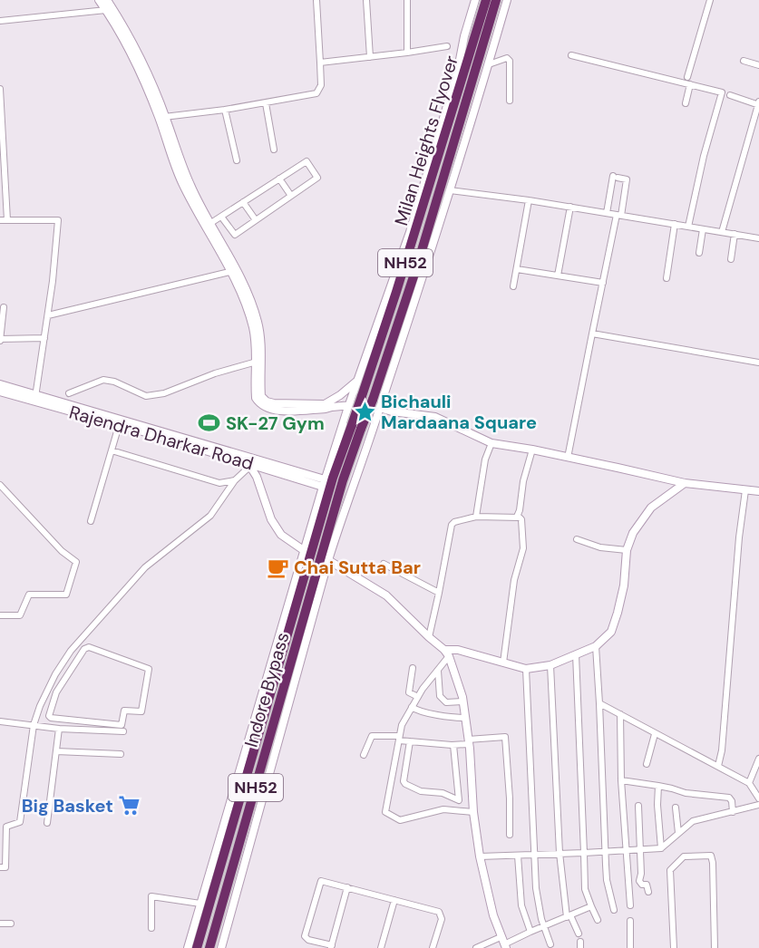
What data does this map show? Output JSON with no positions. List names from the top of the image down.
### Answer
{
  "streets": {
    "highway": ["Milan Heights Flyover", "NH52", "Indore Bypass"],
    "street": ["Rajendra Dharkar Road"]
  },
  "crossings": [
    ["Milan Heights Flyover", "NH52"],
    ["Milan Heights Flyover", "Indore Bypass"]
  ],
  "places": {
    "place": ["Bichauli Mardaana Square"],
    "sports": ["SK-27 Gym"],
    "cafe": ["Chai Sutta Bar"],
    "supermarket": ["Big Basket"]
  }
}
